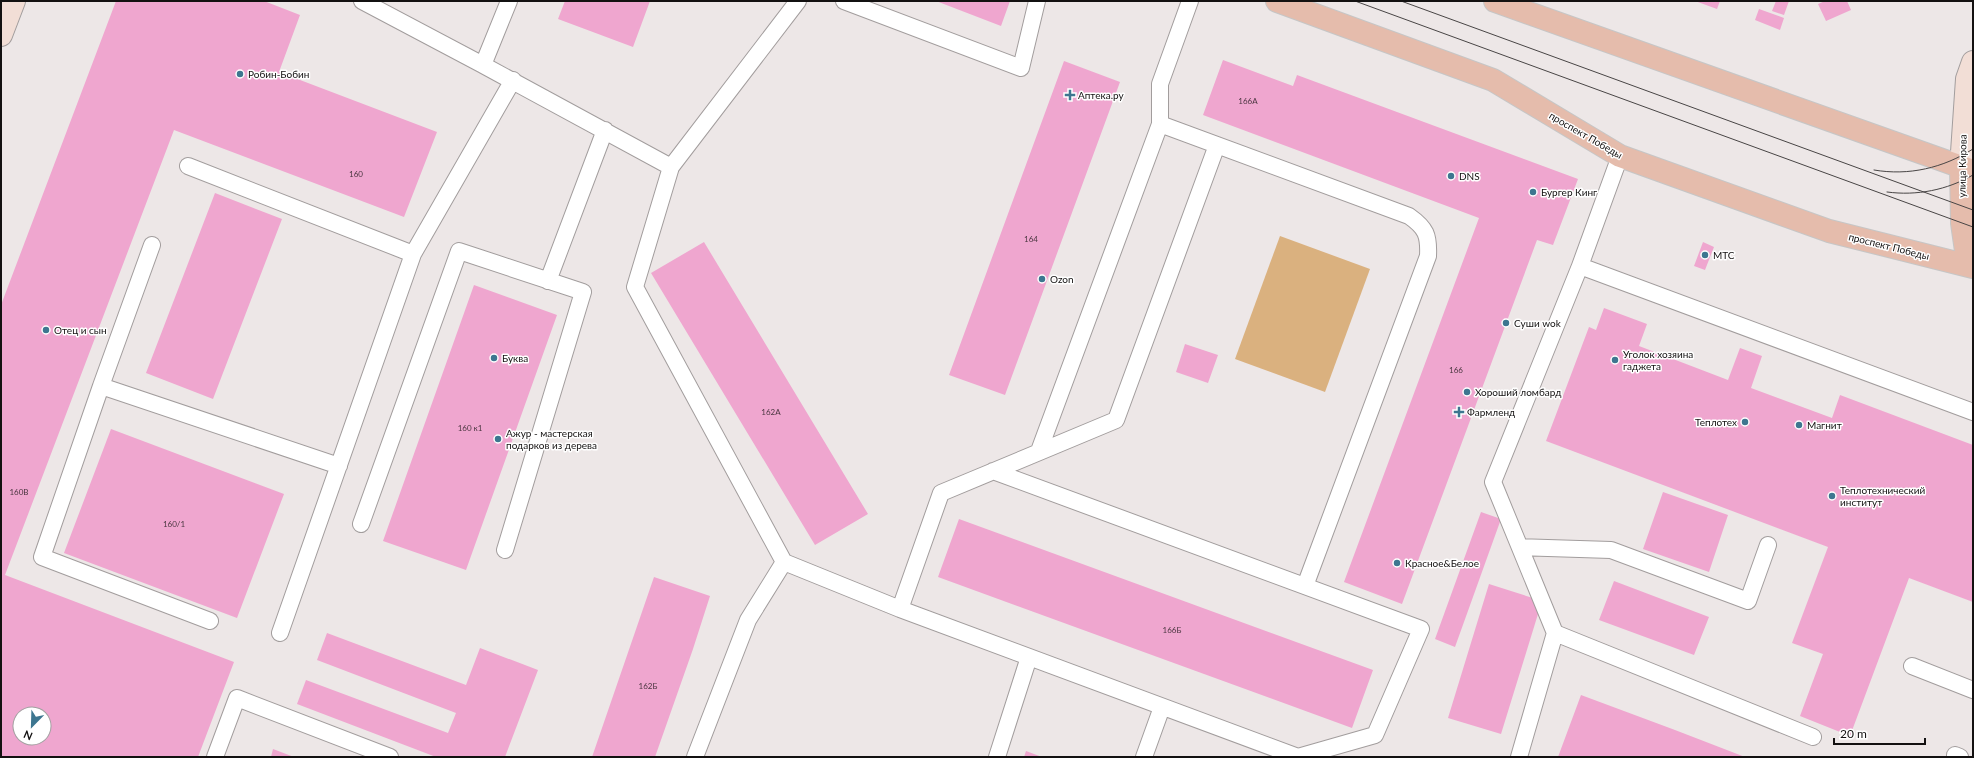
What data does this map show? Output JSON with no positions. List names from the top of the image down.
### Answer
{
  "streets": {
    "main road": ["проспект Победы", "улица Кирова"]
  },
  "crossings": [
    ["проспект Победы", "улица Кирова"]
  ],
  "places": {
    "other": [
      "Робин-Бобин",
      "DNS",
      "Бургер Кинг",
      "МТС",
      "Ozon",
      "Суши wok",
      "Отец и сын",
      "Буква",
      "Уголок хозяина гаджета",
      "Хороший ломбард",
      "Теплотех",
      "Магнит",
      "Ажур - мастерская подарков из дерева",
      "Теплотехнический институт",
      "Красное&Белое"
    ],
    "health": ["Аптека.ру", "Фармленд"]
  },
  "house_numbers": [
    "166А",
    "160",
    "164",
    "166",
    "162А",
    "160 к1",
    "160В",
    "160/1",
    "166Б",
    "162Б"
  ],
  "scale_bar": "20 m",
  "north": "bottom left"
}
